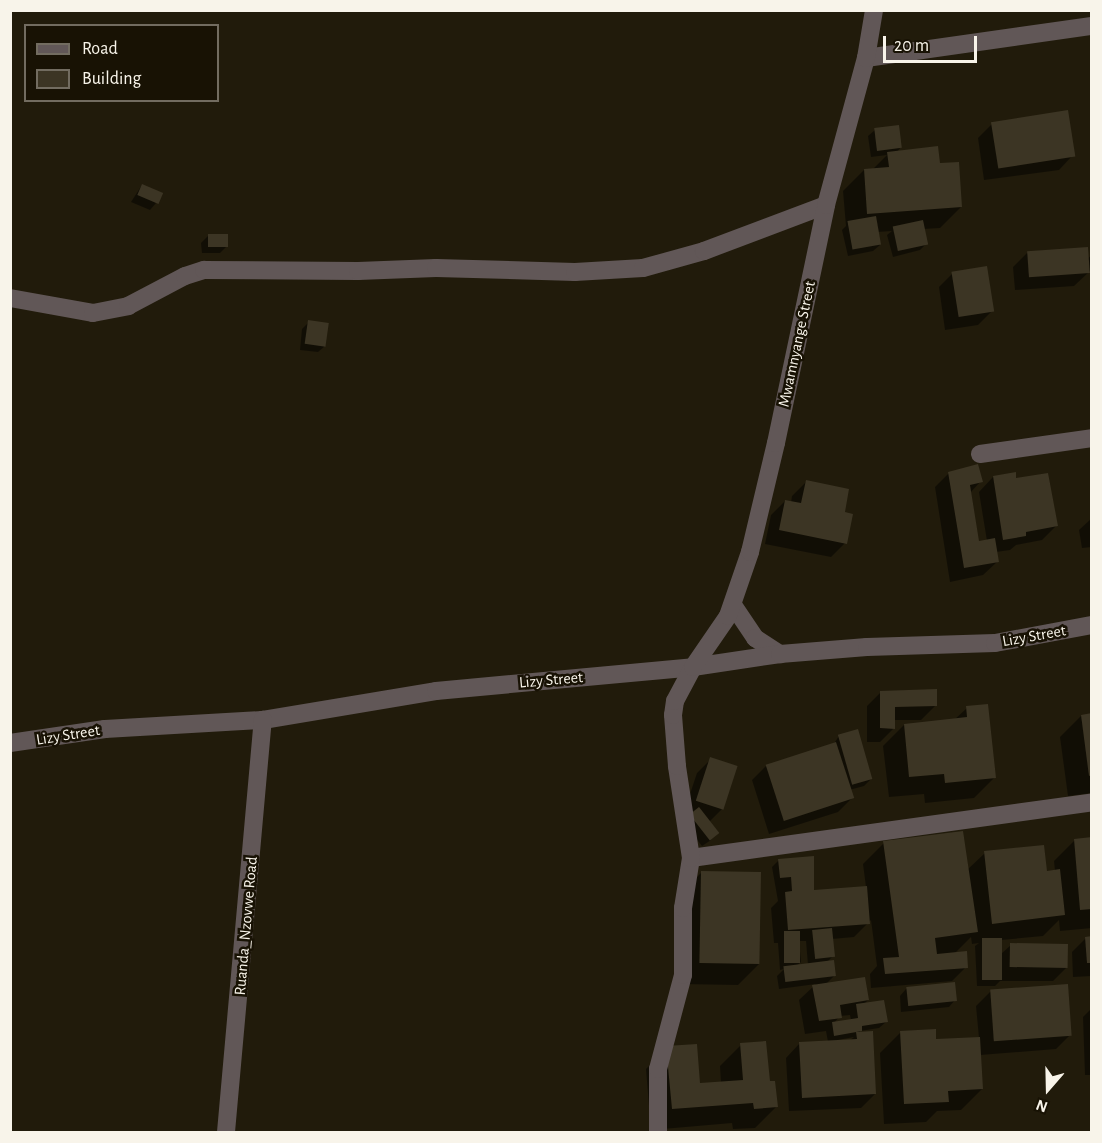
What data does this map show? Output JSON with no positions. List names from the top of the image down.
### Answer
{
  "streets": {
    "street": ["Mwamnyange Street", "Lizy Street", "Ruanda_Nzovwe Road"]
  },
  "crossings": [
    ["Mwamnyange Street", "Lizy Street"],
    ["Lizy Street", "Ruanda_Nzovwe Road"]
  ],
  "legend": ["Road", "Building"],
  "scale_bar": "20 m",
  "north": "bottom"
}
